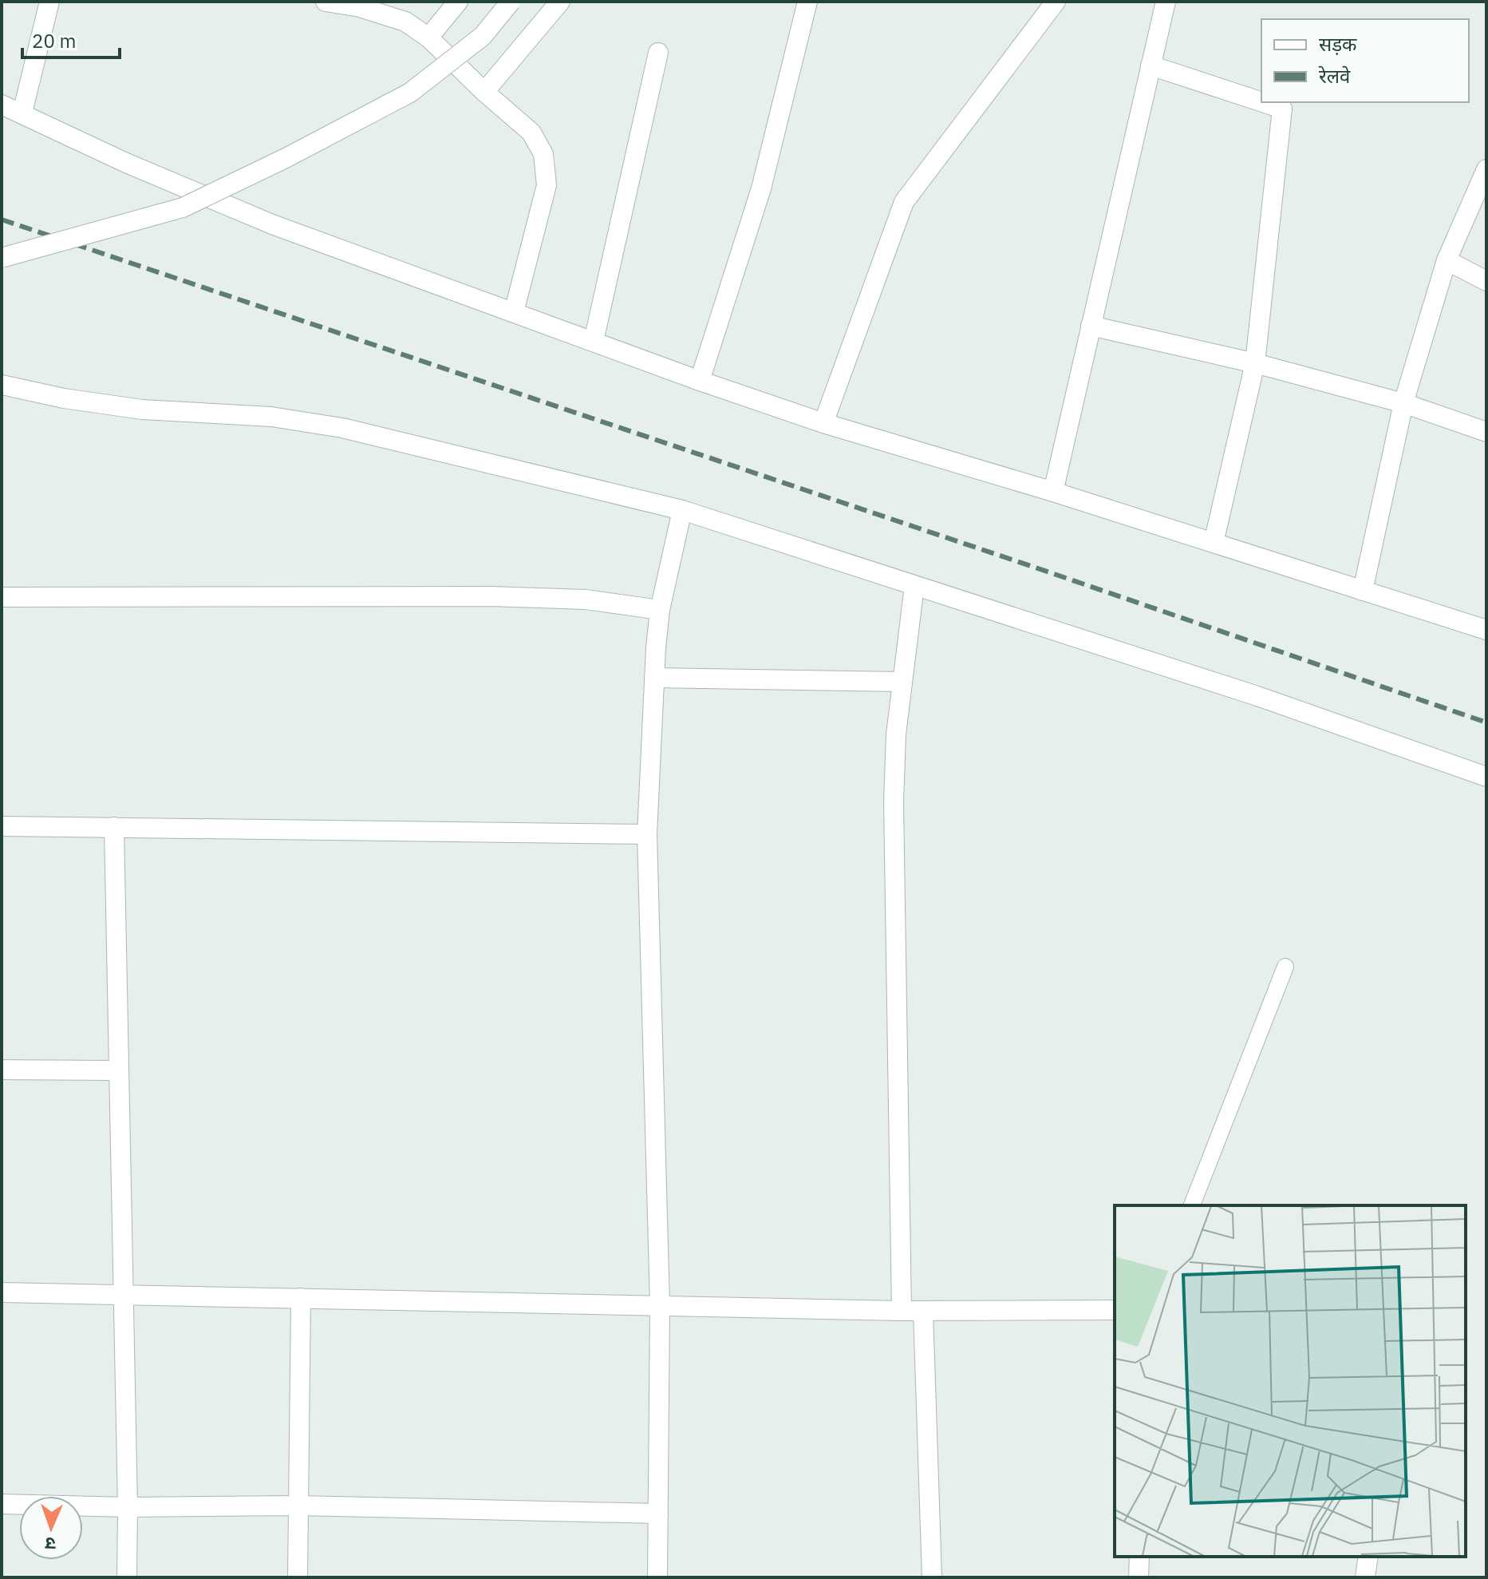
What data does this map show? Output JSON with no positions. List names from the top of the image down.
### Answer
{
  "legend": ["सड़क", "रेलवे"],
  "scale_bar": "20 m",
  "north": "bottom"
}
